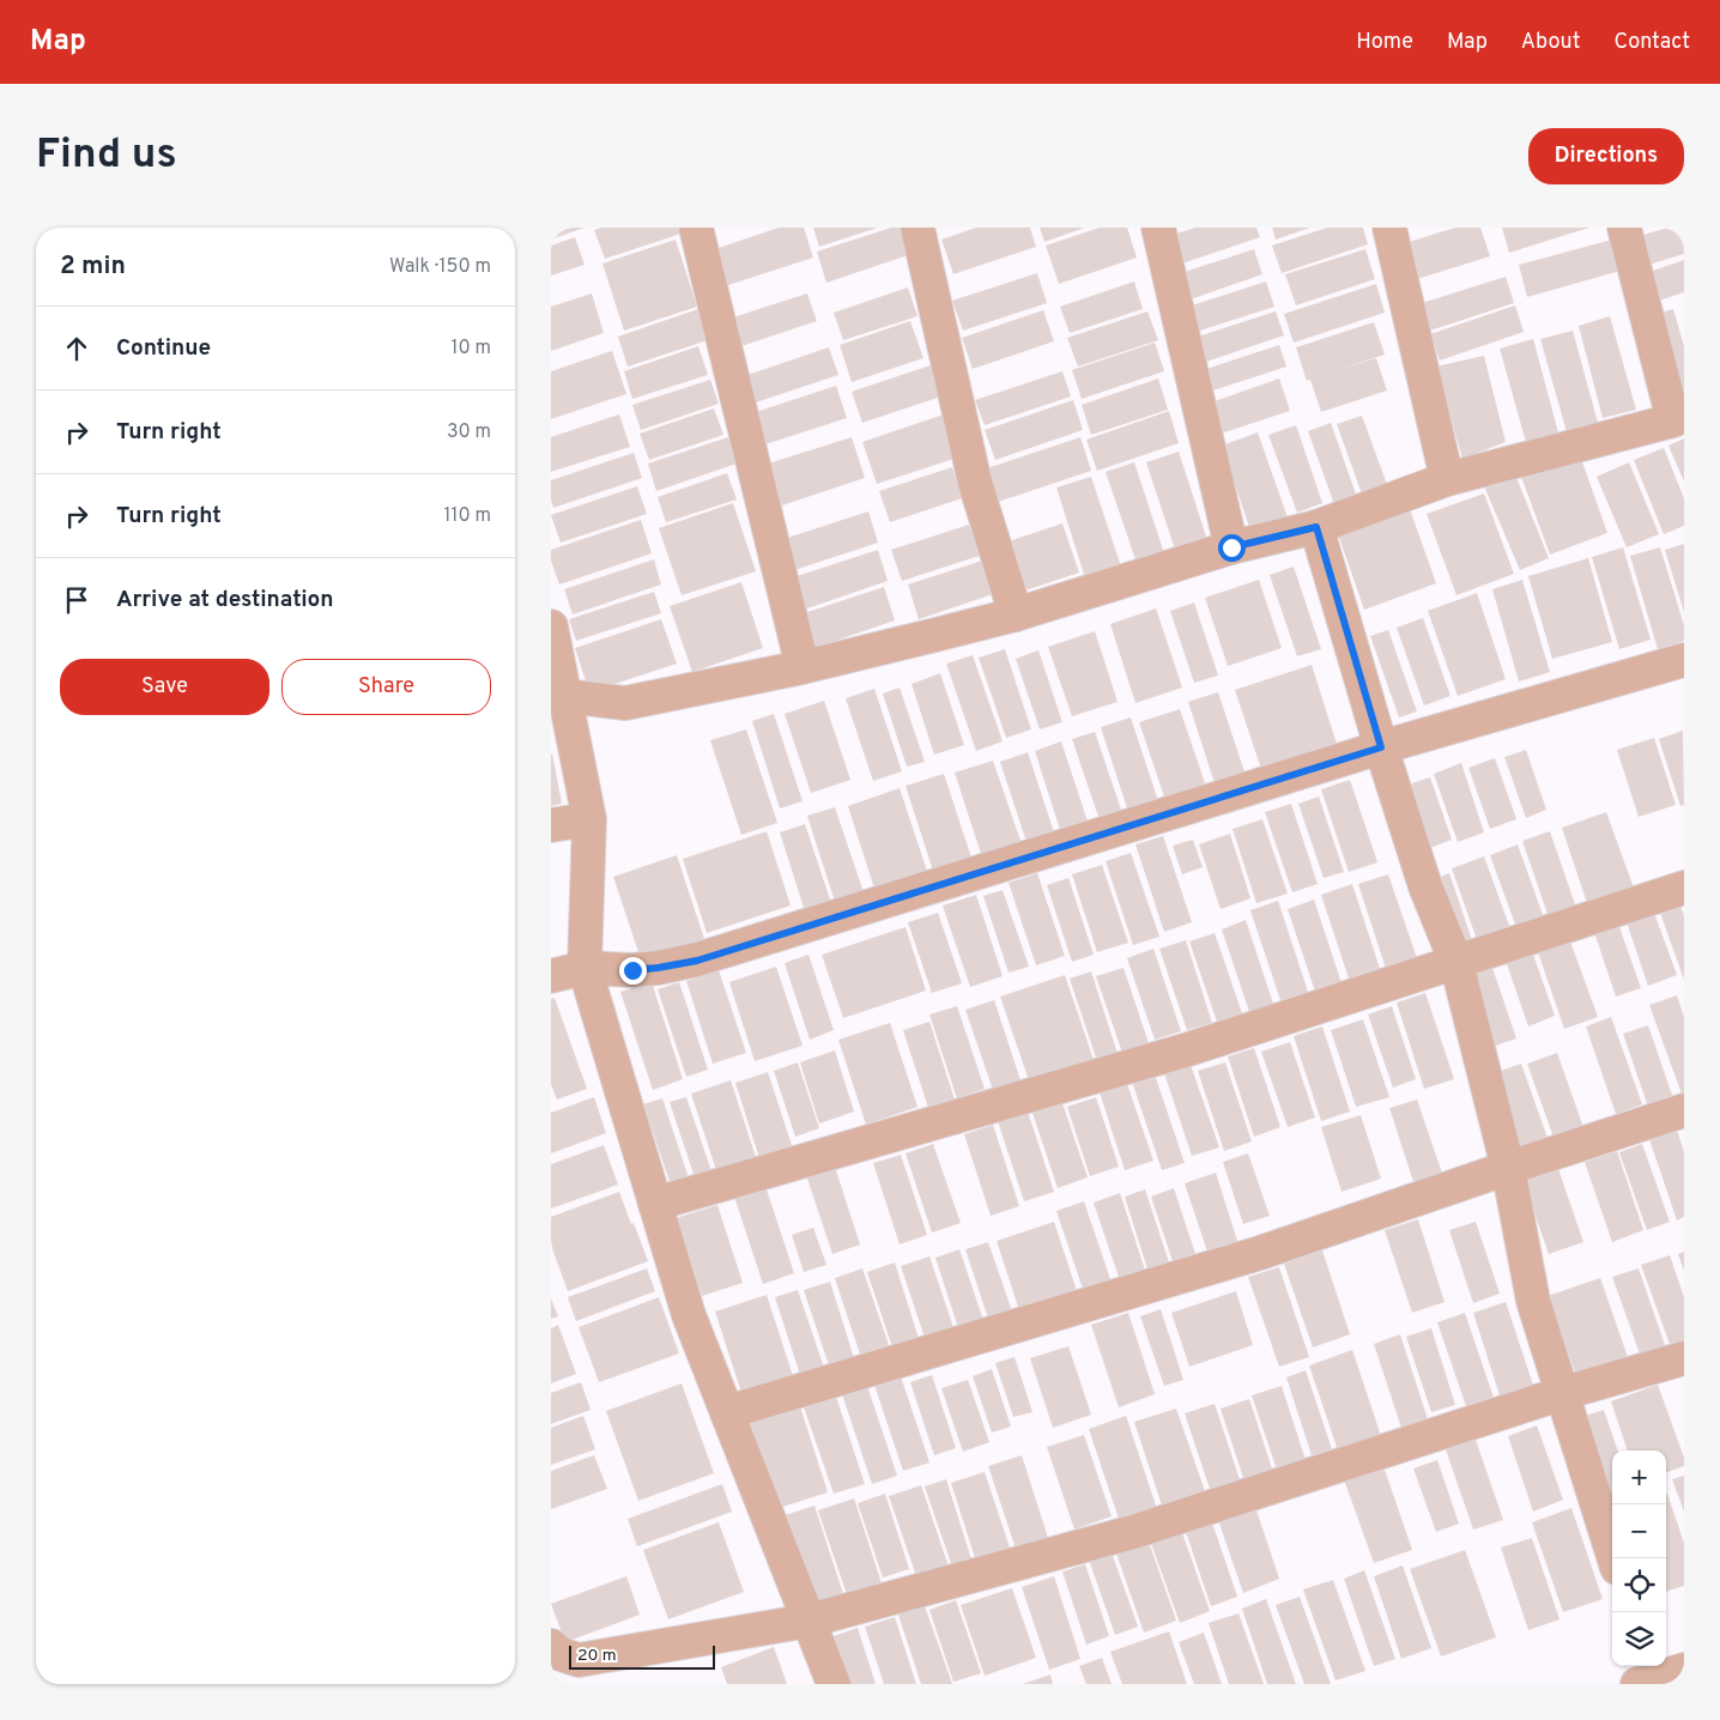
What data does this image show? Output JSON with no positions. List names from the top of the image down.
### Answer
{
  "scale_bar": "20 m",
  "page": {
    "header": "Map",
    "nav": [
      "Home",
      "Map",
      "About",
      "Contact"
    ],
    "buttons": [
      "Directions",
      ["Save", "Share"]
    ],
    "title": "Find us",
    "heading": ["2 min", "Walk · 150 m"],
    "list": [
      ["Continue", "10 m"],
      ["Turn right", "30 m"],
      ["Turn right", "110 m"],
      "Arrive at destination"
    ],
    "map_buttons": ["+", "−"],
    "scale": "20 m"
  }
}
